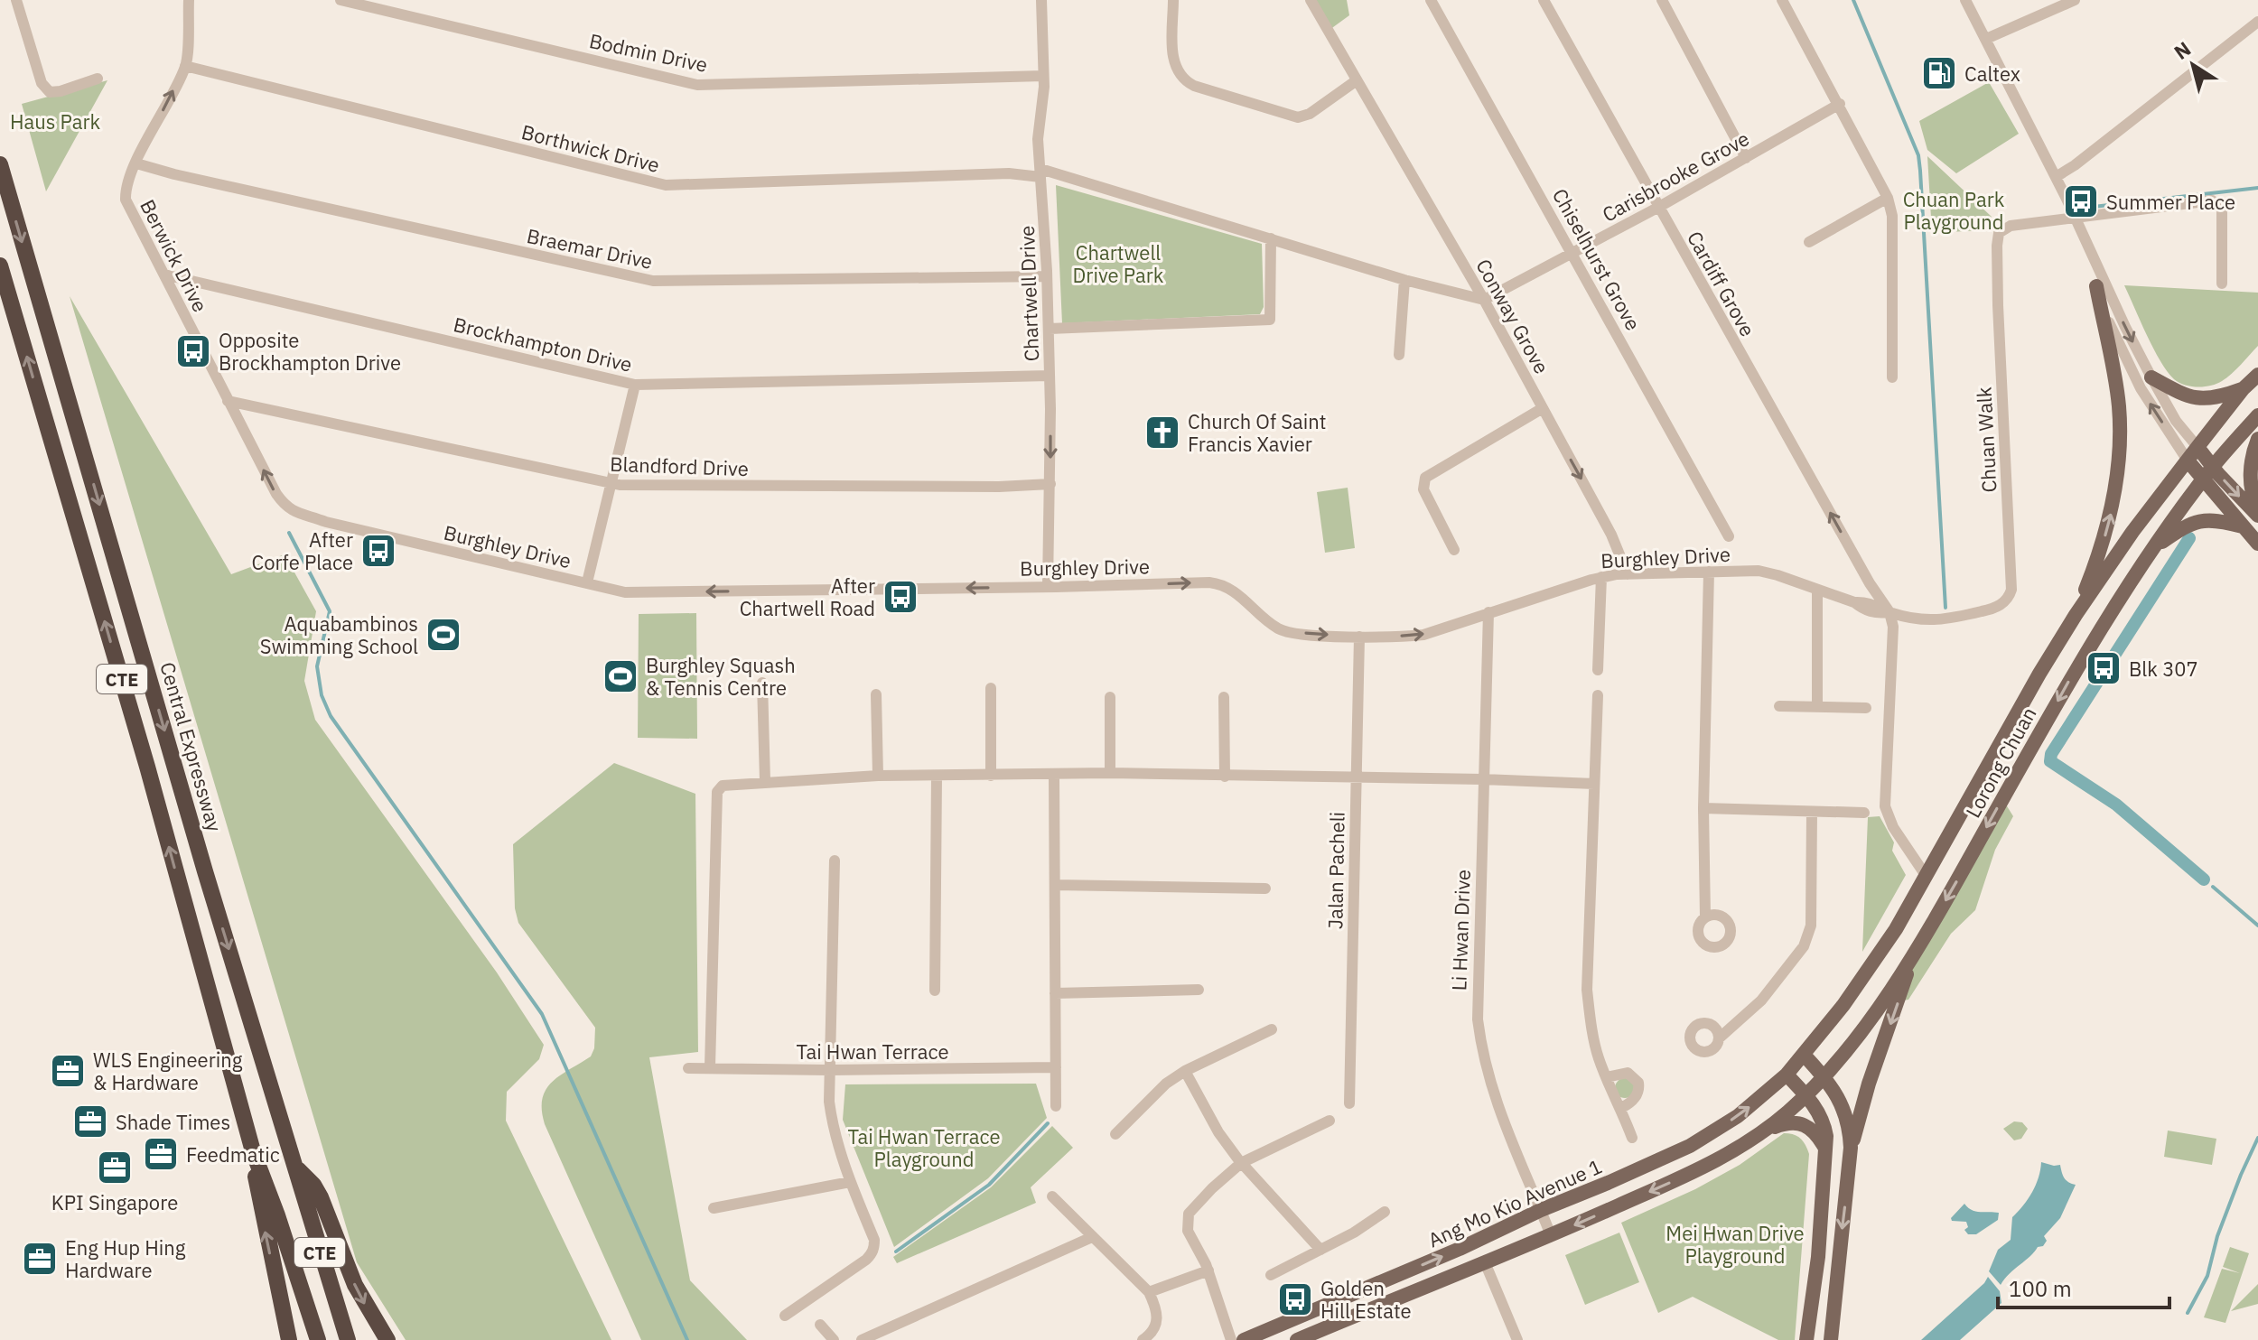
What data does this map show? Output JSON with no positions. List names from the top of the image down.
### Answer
{
  "streets": {
    "highway": ["CTE", "Central Expressway"],
    "main road": ["Lorong Chuan", "Ang Mo Kio Avenue 1"],
    "street": [
      "Bodmin Drive",
      "Borthwick Drive",
      "Carisbrooke Grove",
      "Braemar Drive",
      "Berwick Drive",
      "Chiselhurst Grove",
      "Cardiff Grove",
      "Chartwell Drive",
      "Conway Grove",
      "Brockhampton Drive",
      "Chuan Walk",
      "Blandford Drive",
      "Burghley Drive",
      "Jalan Pacheli",
      "Li Hwan Drive",
      "Tai Hwan Terrace"
    ]
  },
  "crossings": [
    ["Bodmin Drive", "Chartwell Drive"],
    ["Borthwick Drive", "Berwick Drive"],
    ["Borthwick Drive", "Chartwell Drive"],
    ["Carisbrooke Grove", "Chiselhurst Grove"],
    ["Carisbrooke Grove", "Cardiff Grove"],
    ["Carisbrooke Grove", "Conway Grove"],
    ["Braemar Drive", "Berwick Drive"],
    ["Braemar Drive", "Chartwell Drive"],
    ["Berwick Drive", "Brockhampton Drive"],
    ["Berwick Drive", "Blandford Drive"],
    ["Berwick Drive", "Burghley Drive"],
    ["Cardiff Grove", "Chuan Walk"],
    ["Cardiff Grove", "Burghley Drive"],
    ["Cardiff Grove", "Lorong Chuan"],
    ["Chartwell Drive", "Brockhampton Drive"],
    ["Chartwell Drive", "Blandford Drive"],
    ["Chartwell Drive", "Burghley Drive"],
    ["Conway Grove", "Burghley Drive"],
    ["Chuan Walk", "Burghley Drive"],
    ["Burghley Drive", "Jalan Pacheli"],
    ["Burghley Drive", "Li Hwan Drive"],
    ["Lorong Chuan", "Ang Mo Kio Avenue 1"],
    ["Li Hwan Drive", "Ang Mo Kio Avenue 1"]
  ],
  "one_way": ["Berwick Drive", "Cardiff Grove"],
  "parks": [
    "Haus Park",
    "Chuan Park Playground",
    "Chartwell Drive Park",
    "Tai Hwan Terrace Playground",
    "Mei Hwan Drive Playground"
  ],
  "places": {
    "fuel station": ["Caltex"],
    "bus stop": [
      "Summer Place",
      "Opposite Brockhampton Drive",
      "After Corfe Place",
      "After Chartwell Road",
      "Blk 307",
      "Golden Hill Estate"
    ],
    "church": ["Church Of Saint Francis Xavier"],
    "sports": ["Aquabambinos Swimming School", "Burghley Squash & Tennis Centre"],
    "office": [
      "WLS Engineering & Hardware",
      "Shade Times",
      "Feedmatic",
      "KPI Singapore",
      "Eng Hup Hing Hardware"
    ]
  },
  "scale_bar": "100 m",
  "north": "top left"
}
